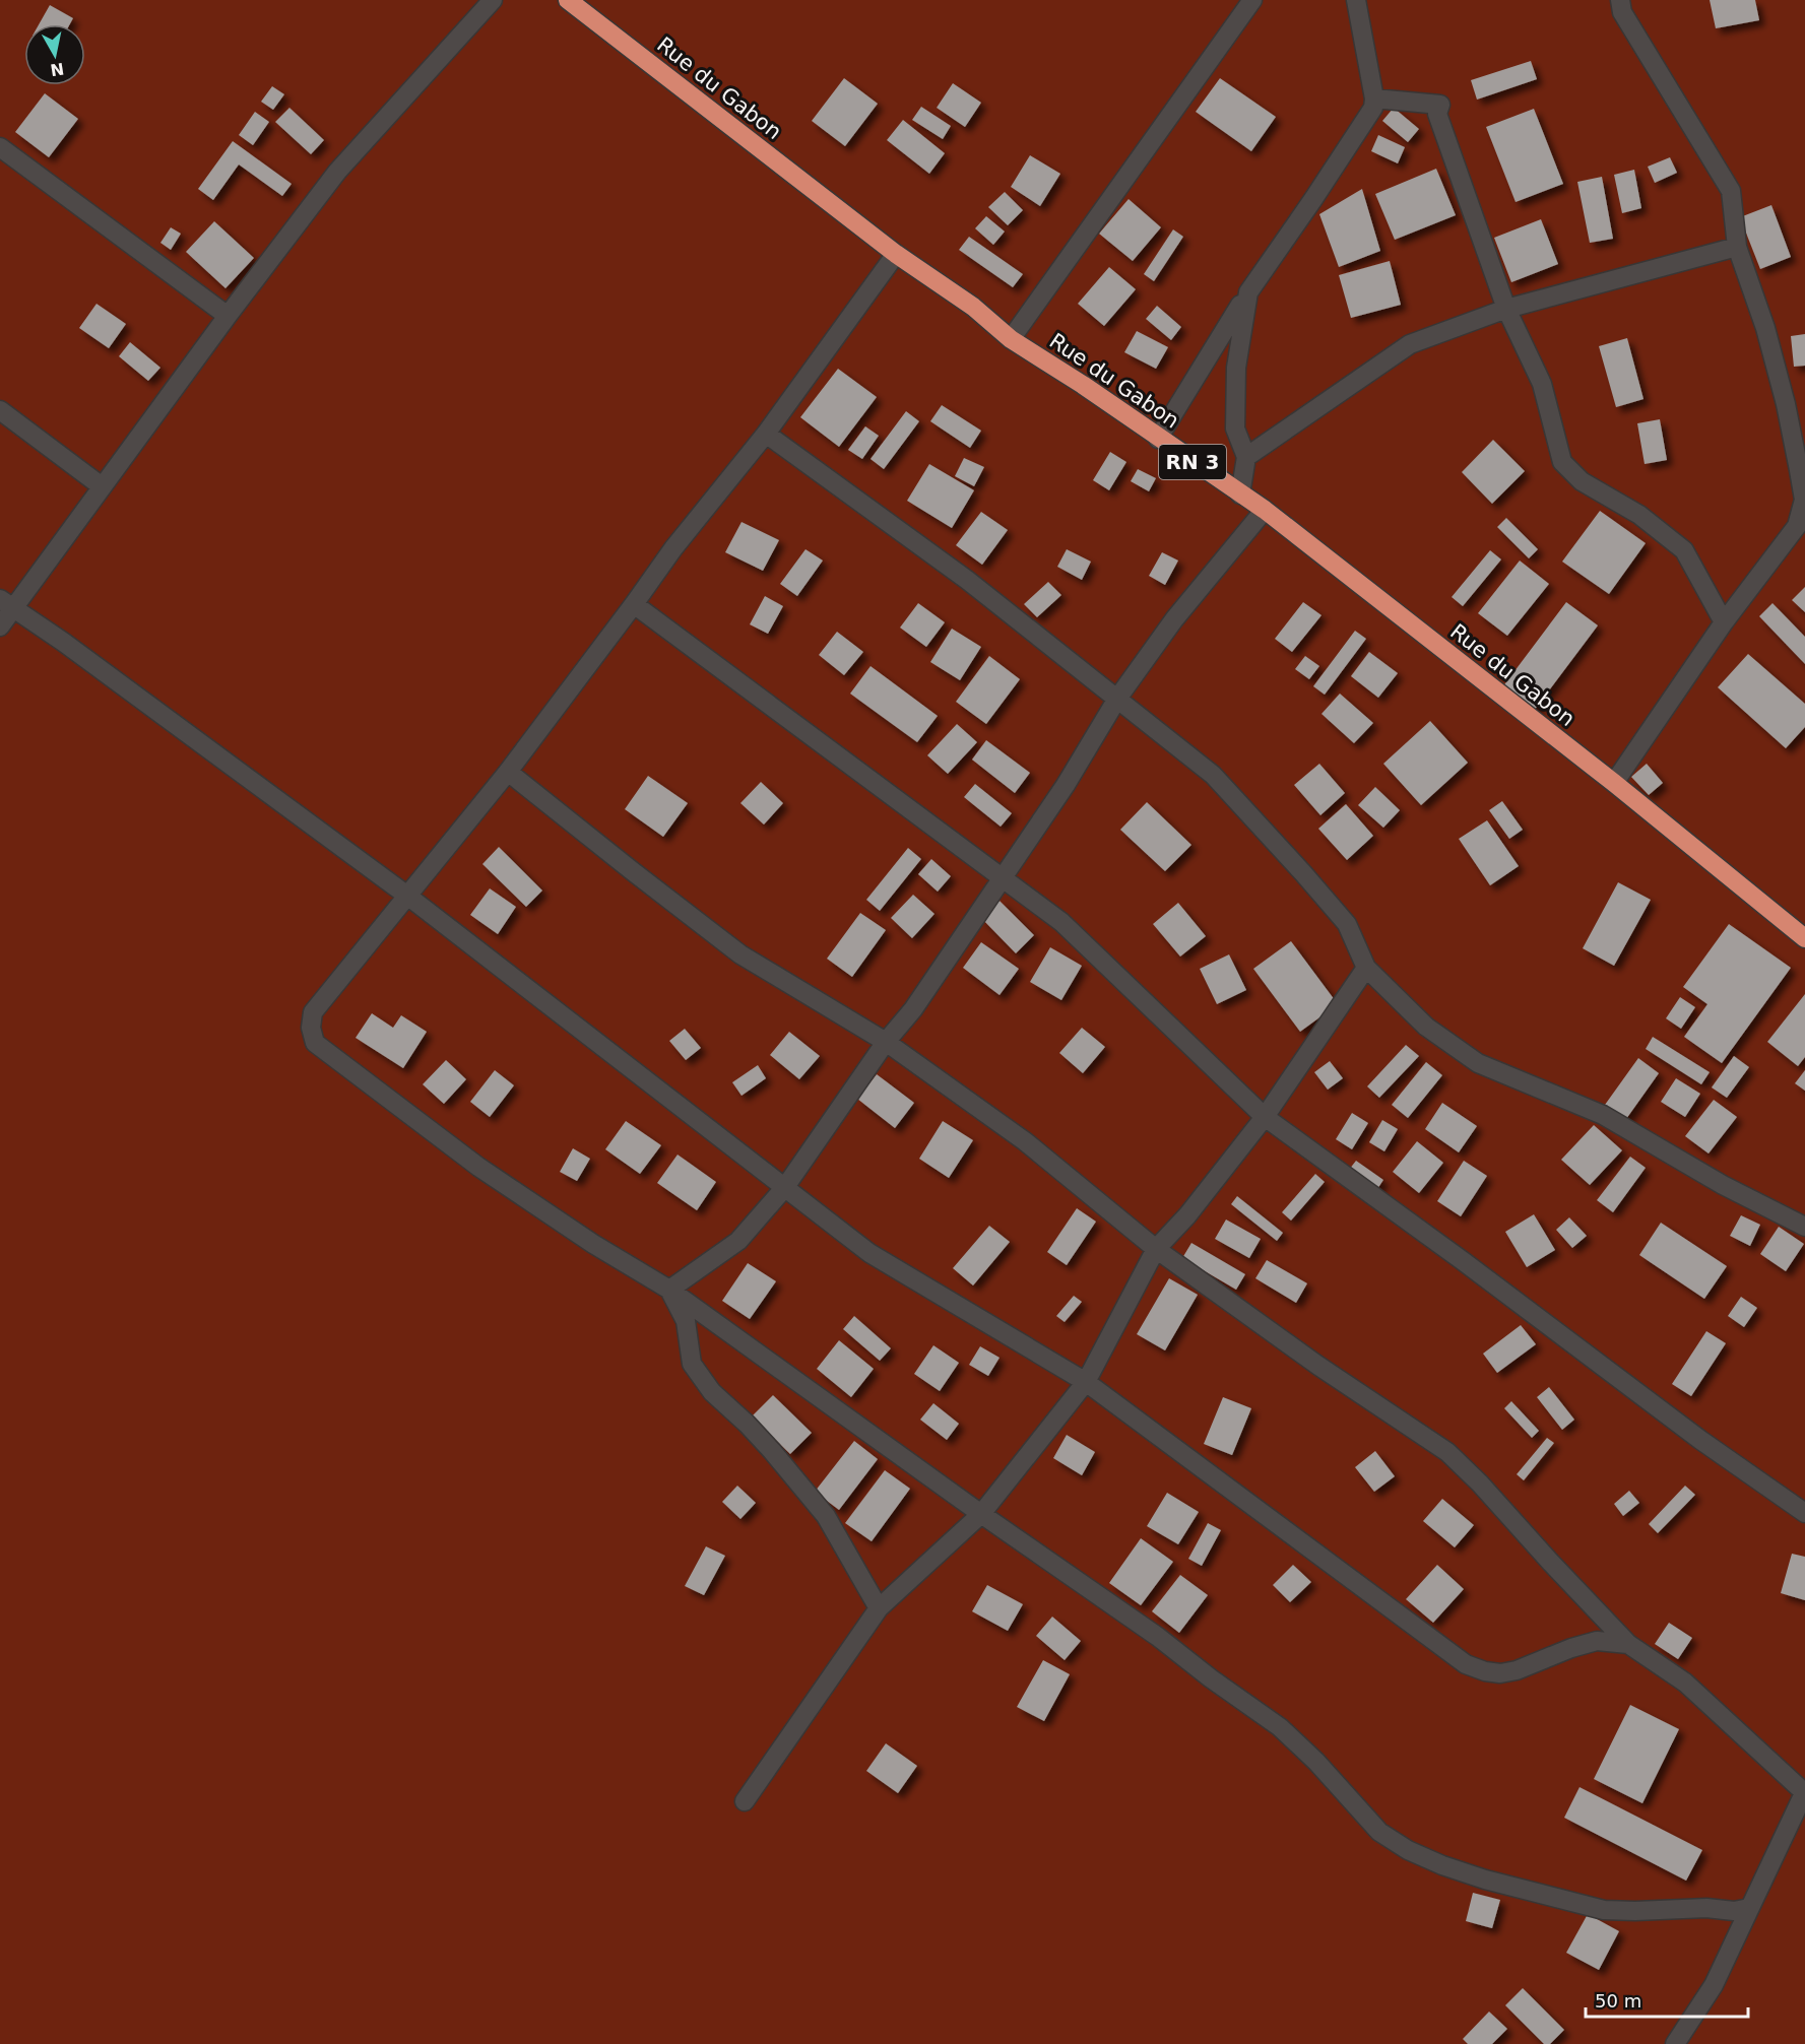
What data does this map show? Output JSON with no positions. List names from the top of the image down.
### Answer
{
  "streets": {
    "highway": ["Rue du Gabon", "RN 3"]
  },
  "scale_bar": "50 m",
  "north": "bottom"
}
